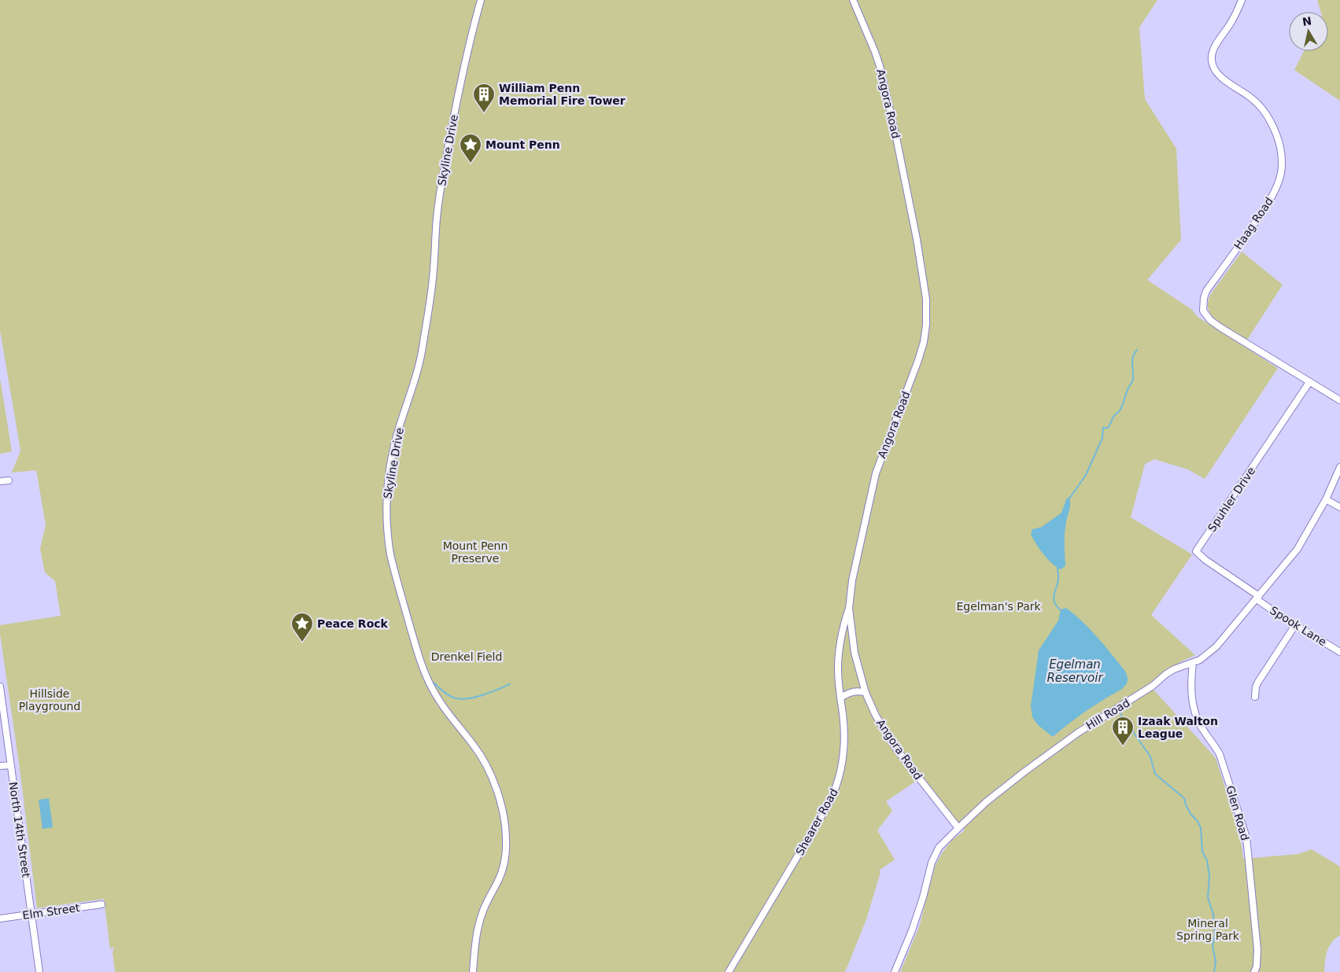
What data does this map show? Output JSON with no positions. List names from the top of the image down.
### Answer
{
  "streets": {
    "street": [
      "Angora Road",
      "Skyline Drive",
      "Haag Road",
      "Spuhler Drive",
      "Spook Lane",
      "Hill Road",
      "Glen Road",
      "Shearer Road",
      "North 14th Street",
      "Elm Street"
    ]
  },
  "crossings": [
    ["Angora Road", "Hill Road"],
    ["Angora Road", "Shearer Road"],
    ["Haag Road", "Spuhler Drive"],
    ["Spuhler Drive", "Spook Lane"],
    ["Spuhler Drive", "Hill Road"],
    ["Spook Lane", "Hill Road"],
    ["Hill Road", "Glen Road"],
    ["North 14th Street", "Elm Street"]
  ],
  "water": ["Egelman Reservoir"],
  "parks": [
    "Mount Penn Preserve",
    "Egelman's Park",
    "Drenkel Field",
    "Hillside Playground",
    "Mineral Spring Park"
  ],
  "places": {
    "building": ["William Penn Memorial Fire Tower", "Izaak Walton League"],
    "place": ["Mount Penn", "Peace Rock"]
  },
  "north": "top"
}
